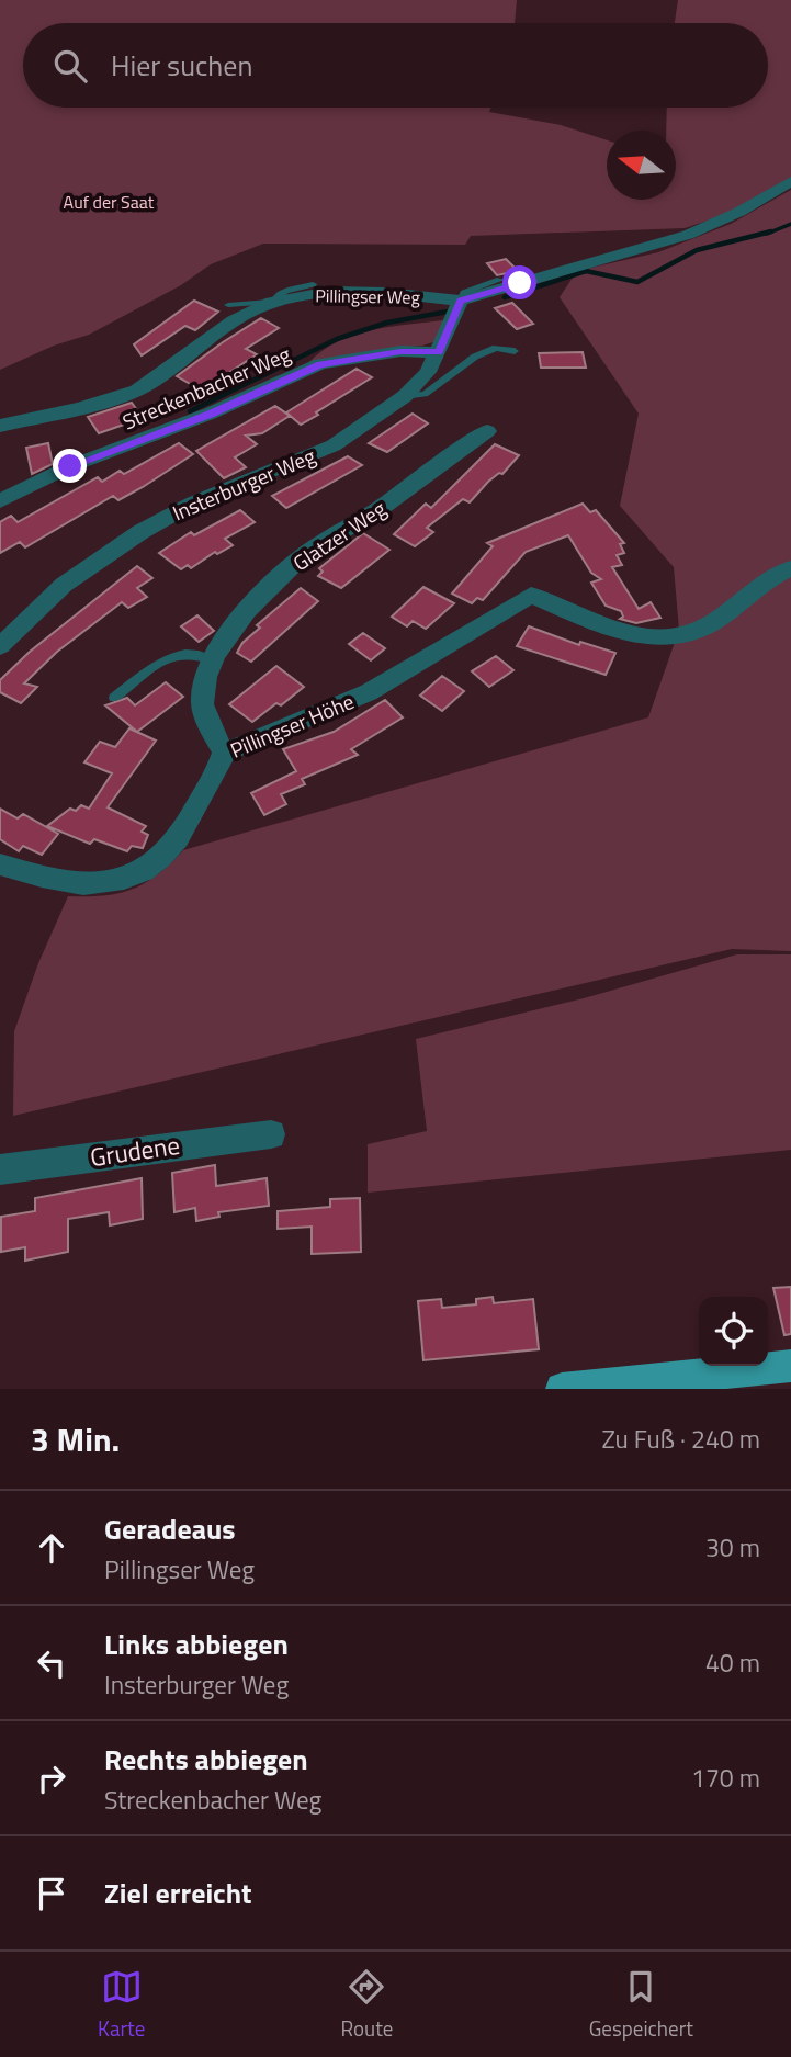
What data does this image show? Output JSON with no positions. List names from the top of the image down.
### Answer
{
  "streets": {
    "street": [
      "Pillingser Weg",
      "Streckenbacher Weg",
      "Insterburger Weg",
      "Glatzer Weg",
      "Pillingser Höhe",
      "Grudene"
    ]
  },
  "crossings": [
    ["Pillingser Weg", "Insterburger Weg"],
    ["Streckenbacher Weg", "Insterburger Weg"],
    ["Glatzer Weg", "Pillingser Höhe"]
  ],
  "parks": ["Auf der Saat"],
  "north": "left",
  "page": {
    "search": "Hier suchen",
    "heading": ["3 Min.", "Zu Fuß · 240 m"],
    "list": [
      ["Geradeaus", "Pillingser Weg", "30 m"],
      ["Links abbiegen", "Insterburger Weg", "40 m"],
      ["Rechts abbiegen", "Streckenbacher Weg", "170 m"],
      "Ziel erreicht"
    ],
    "nav": ["Karte", "Route", "Gespeichert"]
  }
}
